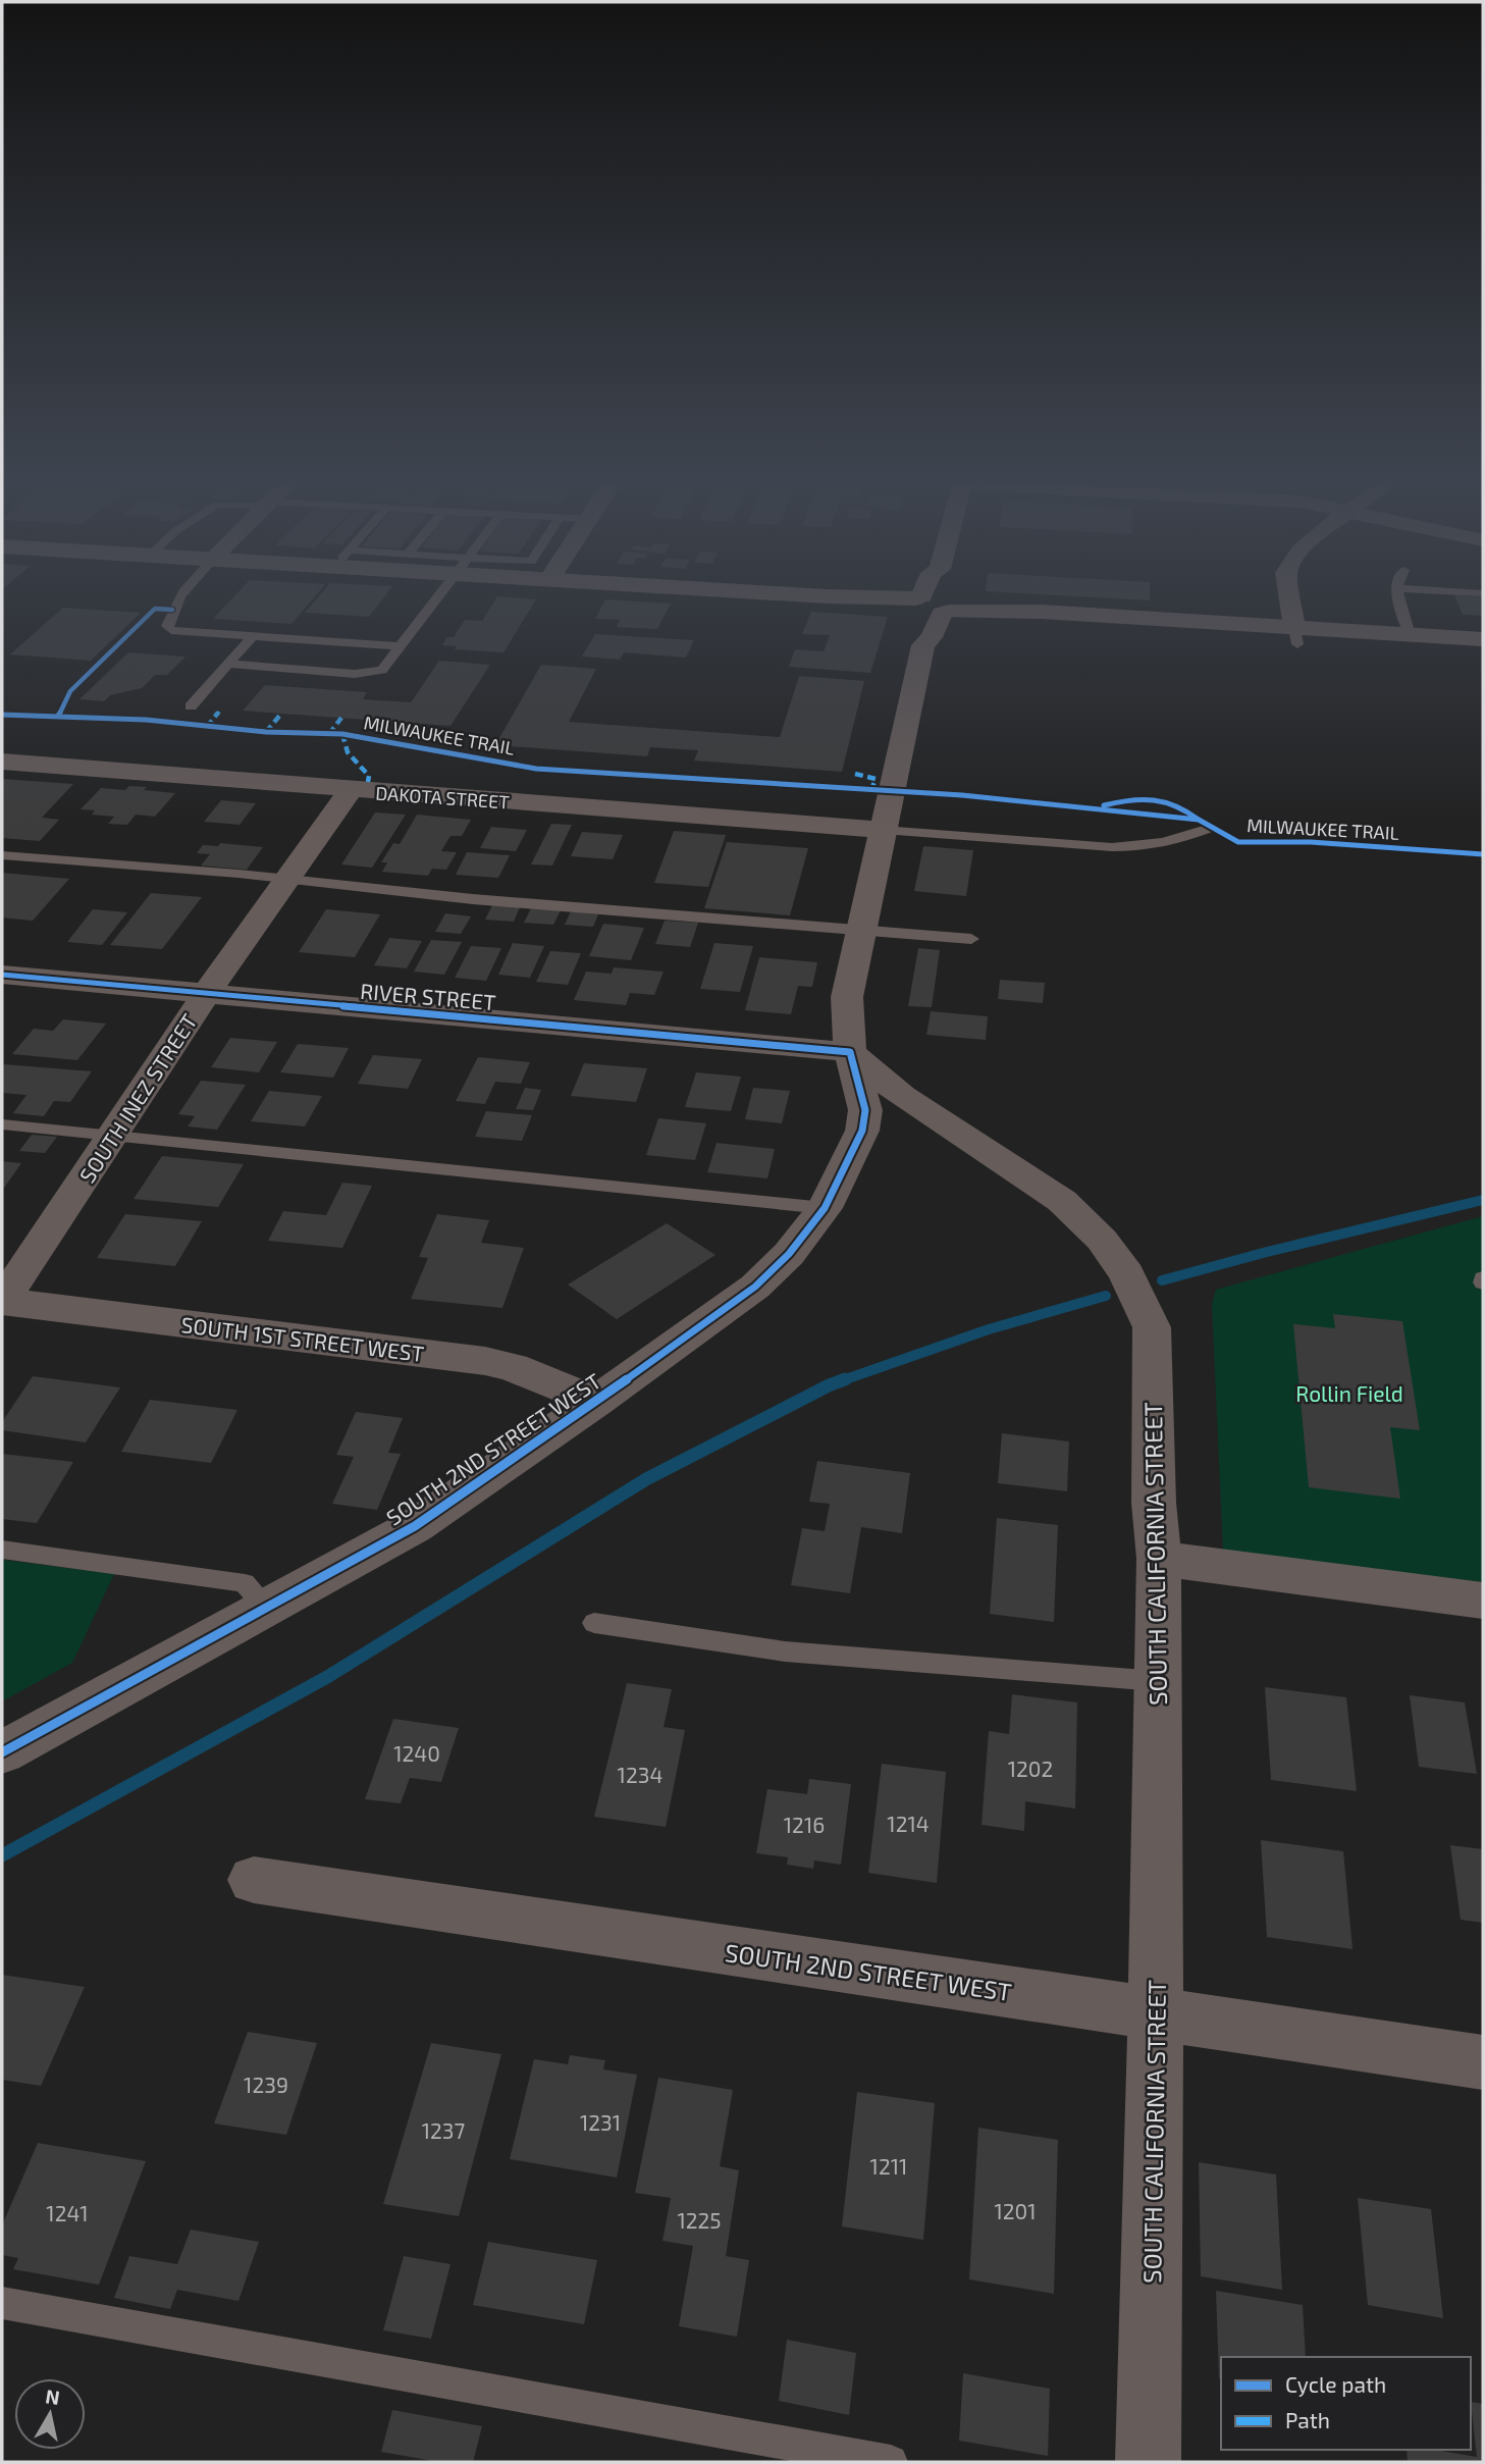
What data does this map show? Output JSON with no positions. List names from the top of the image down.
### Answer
{
  "streets": {
    "street": [
      "DAKOTA STREET",
      "RIVER STREET",
      "SOUTH INEZ STREET",
      "SOUTH 1ST STREET WEST",
      "SOUTH 2ND STREET WEST",
      "SOUTH CALIFORNIA STREET"
    ],
    "cycle path": ["MILWAUKEE TRAIL"]
  },
  "crossings": [
    ["DAKOTA STREET", "SOUTH INEZ STREET"],
    ["RIVER STREET", "SOUTH INEZ STREET"],
    ["RIVER STREET", "SOUTH 2ND STREET WEST"],
    ["RIVER STREET", "SOUTH CALIFORNIA STREET"],
    ["SOUTH INEZ STREET", "SOUTH 1ST STREET WEST"],
    ["SOUTH 1ST STREET WEST", "SOUTH 2ND STREET WEST"],
    ["SOUTH 2ND STREET WEST", "SOUTH CALIFORNIA STREET"]
  ],
  "parks": ["Rollin Field"],
  "house_numbers": [
    "1240",
    "1202",
    "1234",
    "1214",
    "1216",
    "1239",
    "1231",
    "1237",
    "1211",
    "1201",
    "1241",
    "1225"
  ],
  "legend": ["Cycle path", "Path"],
  "north": "top"
}
